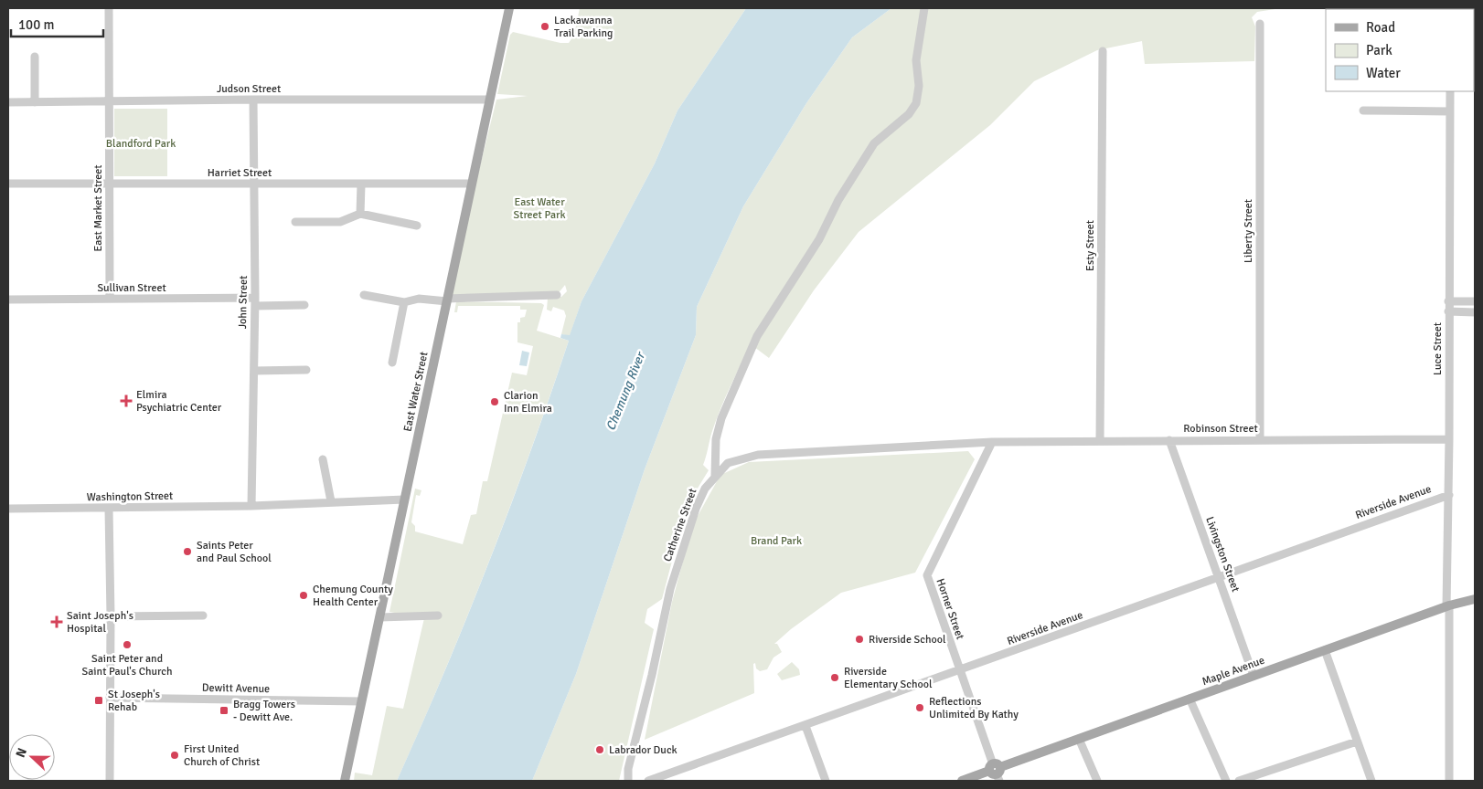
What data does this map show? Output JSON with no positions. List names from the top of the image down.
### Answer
{
  "streets": {
    "main road": ["East Water Street", "Maple Avenue"],
    "street": [
      "Judson Street",
      "Harriet Street",
      "East Market Street",
      "Liberty Street",
      "Esty Street",
      "Sullivan Street",
      "John Street",
      "Luce Street",
      "Robinson Street",
      "Washington Street",
      "Riverside Avenue",
      "Catherine Street",
      "Livingston Street",
      "Horner Street",
      "Dewitt Avenue"
    ]
  },
  "crossings": [
    ["Judson Street", "East Market Street"],
    ["Judson Street", "John Street"],
    ["Judson Street", "East Water Street"],
    ["Harriet Street", "East Market Street"],
    ["Harriet Street", "John Street"],
    ["Harriet Street", "East Water Street"],
    ["East Market Street", "Sullivan Street"],
    ["Liberty Street", "Robinson Street"],
    ["Esty Street", "Robinson Street"],
    ["Sullivan Street", "John Street"],
    ["John Street", "Washington Street"],
    ["Luce Street", "Robinson Street"],
    ["Luce Street", "Riverside Avenue"],
    ["Luce Street", "Maple Avenue"],
    ["East Water Street", "Washington Street"],
    ["East Water Street", "Dewitt Avenue"],
    ["Robinson Street", "Catherine Street"],
    ["Robinson Street", "Livingston Street"],
    ["Robinson Street", "Horner Street"],
    ["Riverside Avenue", "Livingston Street"],
    ["Riverside Avenue", "Horner Street"],
    ["Catherine Street", "Horner Street"],
    ["Livingston Street", "Maple Avenue"],
    ["Horner Street", "Maple Avenue"]
  ],
  "water": ["Chemung River"],
  "parks": ["Blandford Park", "East Water Street Park", "Brand Park"],
  "places": {
    "other": [
      "Lackawanna Trail Parking",
      "Clarion Inn Elmira",
      "Saints Peter and Paul School",
      "Chemung County Health Center",
      "Riverside School",
      "Saint Peter and Saint Paul's Church",
      "Riverside Elementary School",
      "Reflections Unlimited By Kathy",
      "Labrador Duck",
      "First United Church of Christ"
    ],
    "health": ["Elmira Psychiatric Center", "Saint Joseph's Hospital"],
    "transit": ["St Joseph's Rehab", "Bragg Towers - Dewitt Ave."]
  },
  "legend": ["Road", "Park", "Water"],
  "scale_bar": "100 m",
  "north": "left"
}
